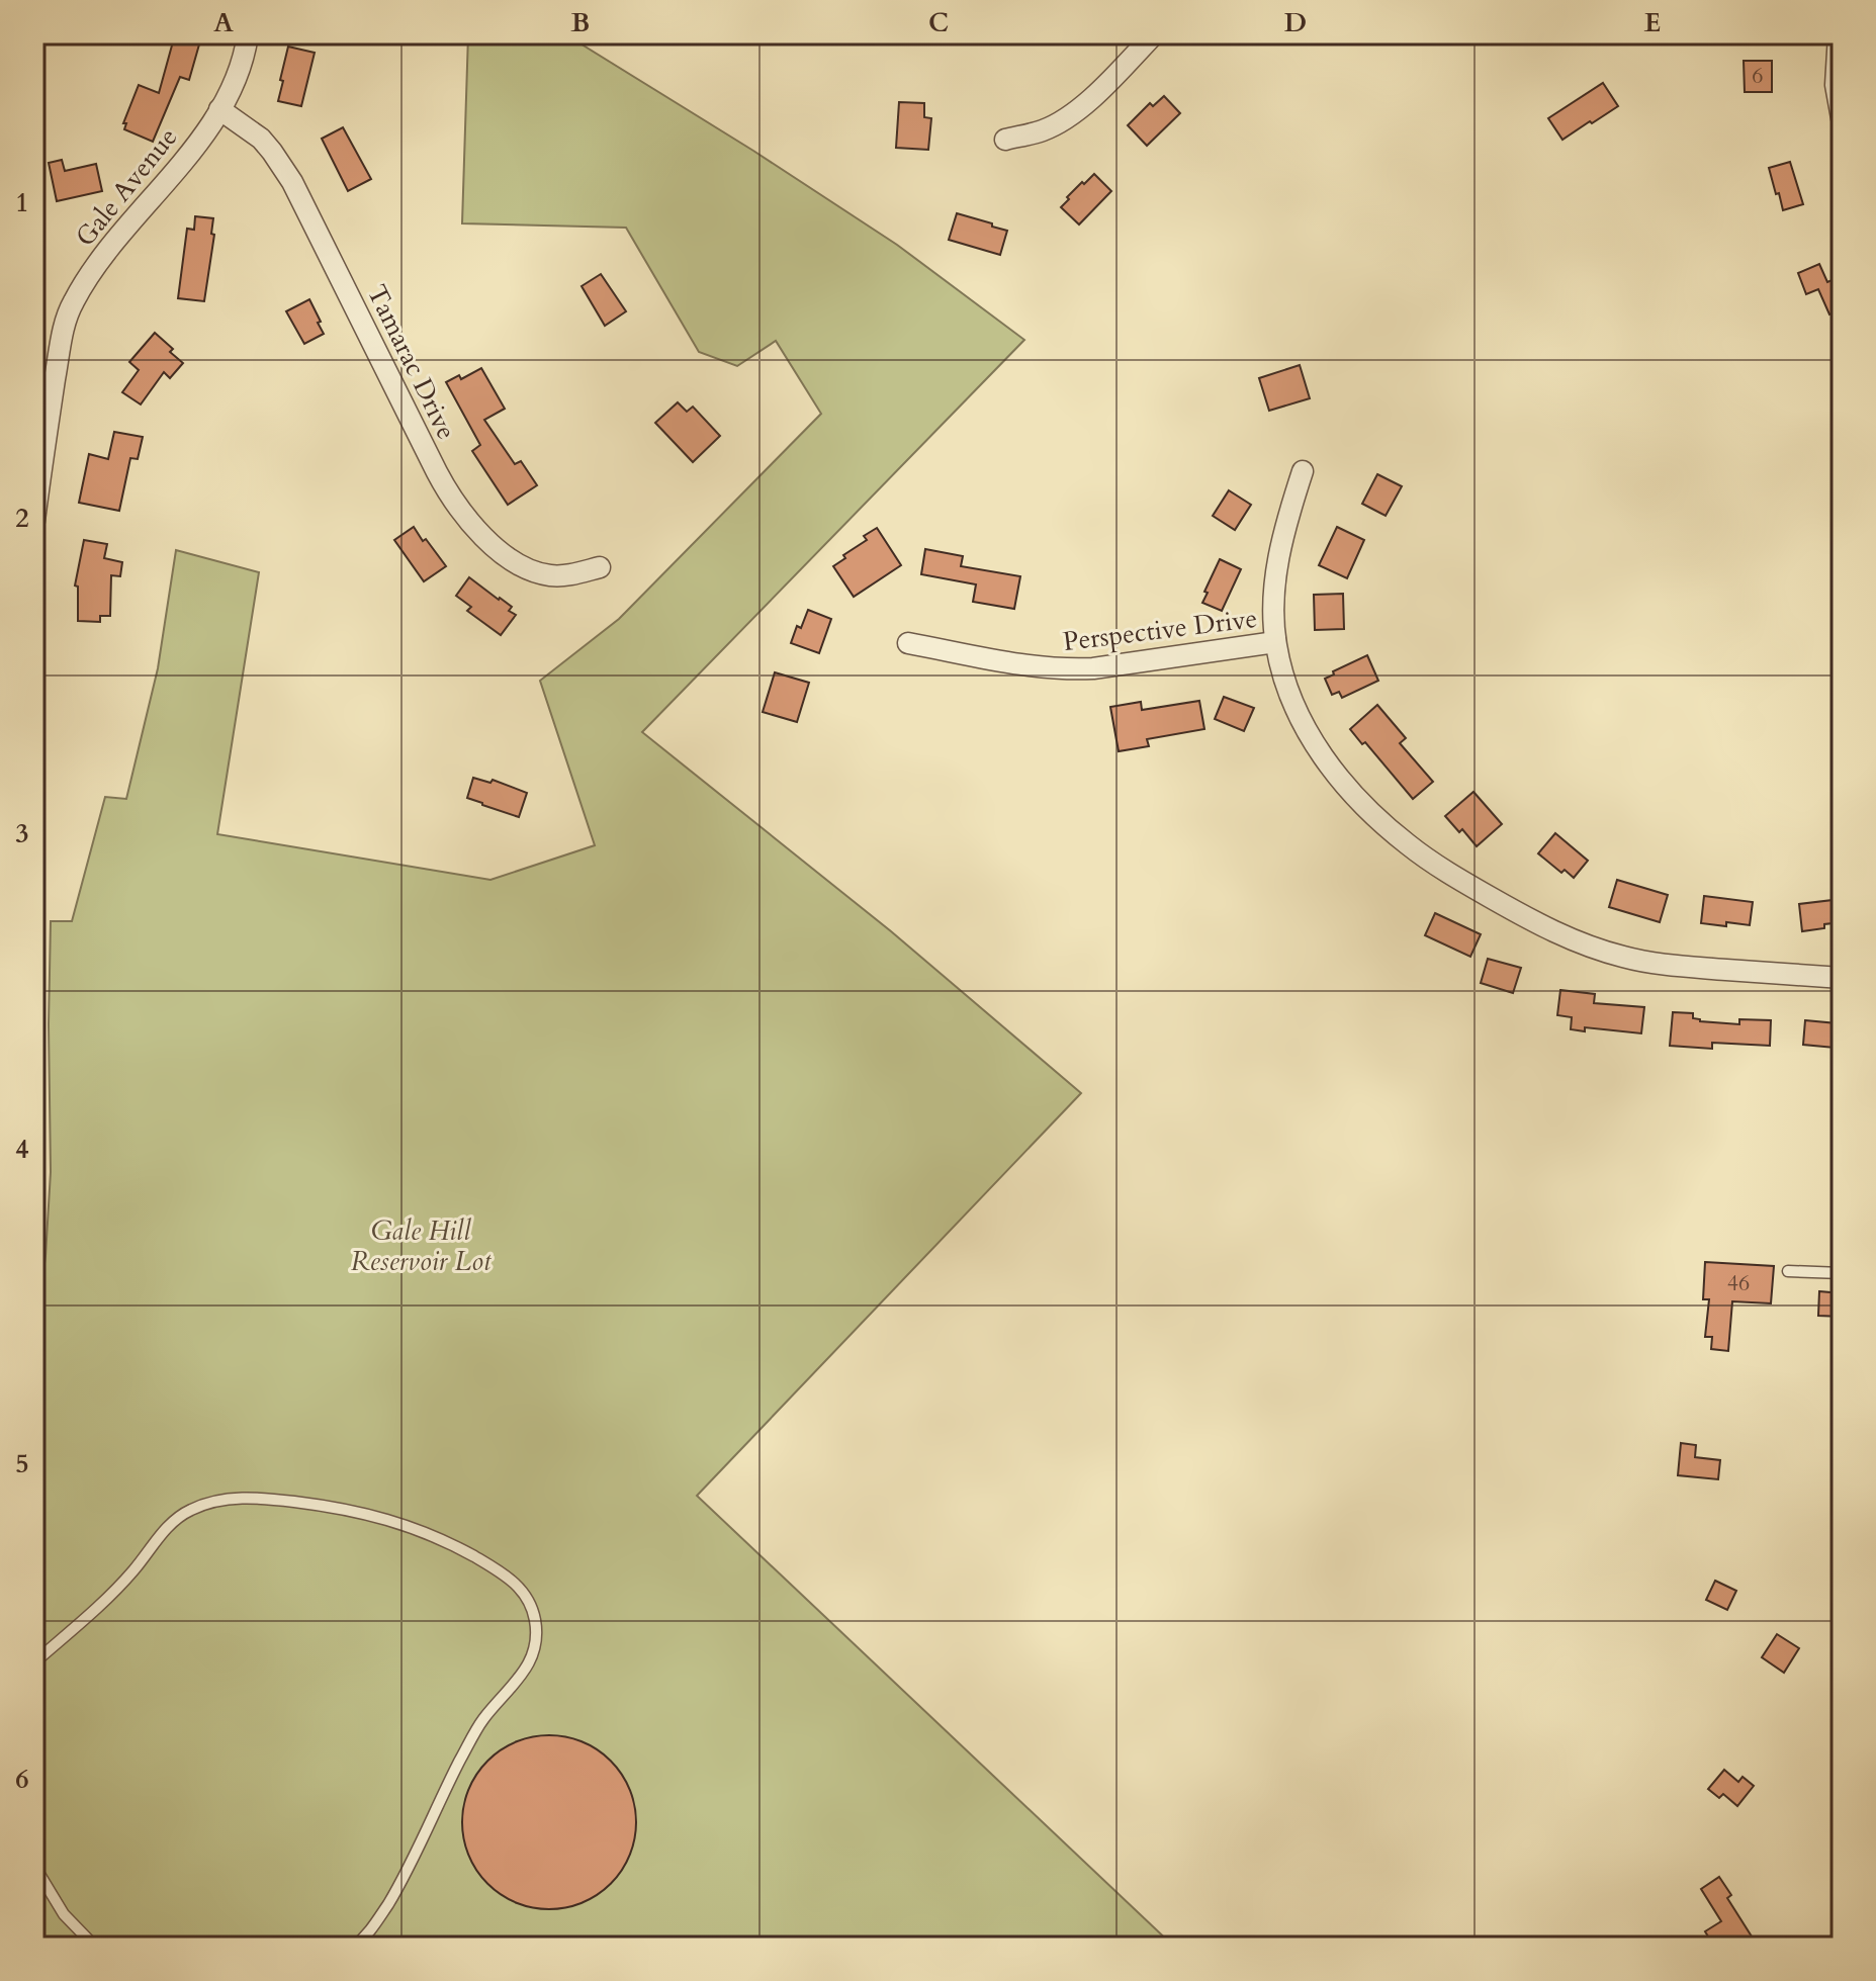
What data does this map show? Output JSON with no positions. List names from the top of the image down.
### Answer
{
  "streets": {
    "street": ["Gale Avenue", "Tamarac Drive", "Perspective Drive"]
  },
  "crossings": [
    ["Gale Avenue", "Tamarac Drive"]
  ],
  "parks": ["Gale Hill Reservoir Lot"],
  "house_numbers": ["6", "46"],
  "grid": {
    "columns": [
      "A",
      "B",
      "C",
      "D",
      "E"
    ],
    "rows": [
      "1",
      "2",
      "3",
      "4",
      "5",
      "6"
    ]
  }
}
